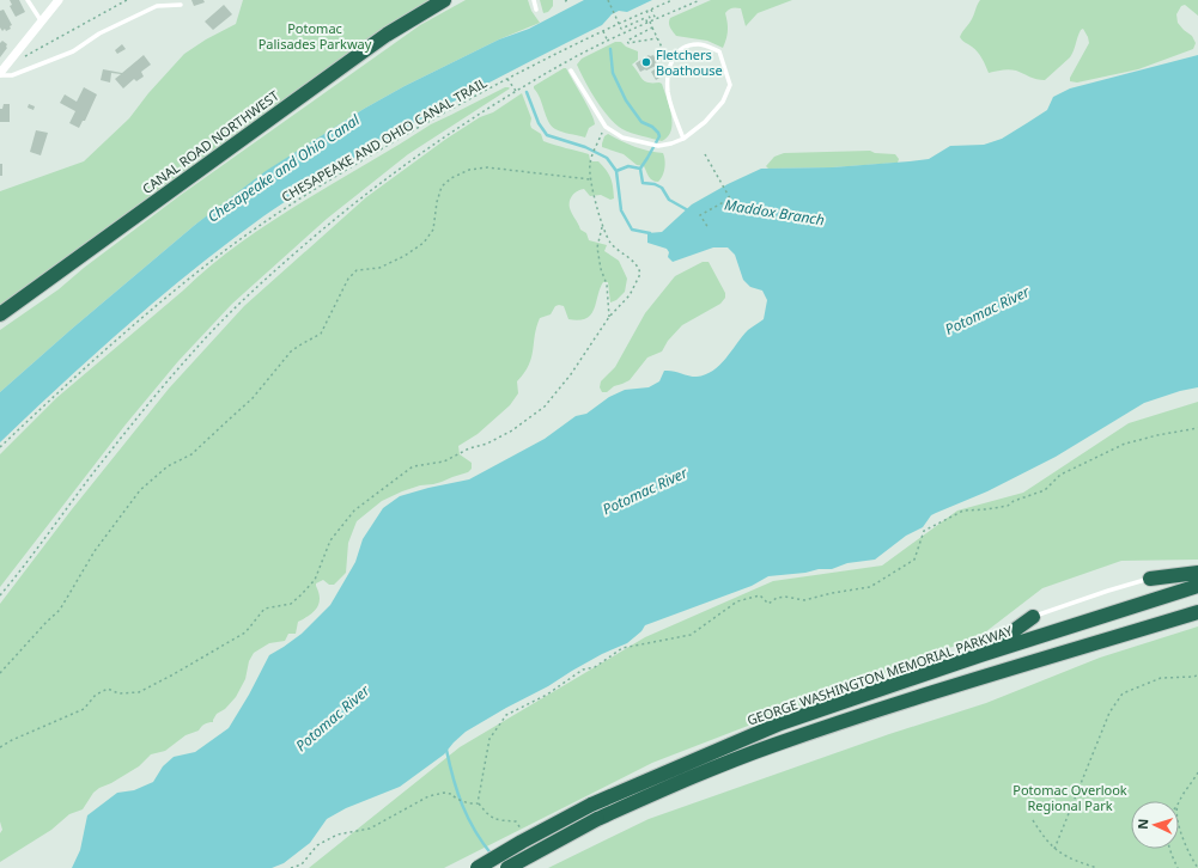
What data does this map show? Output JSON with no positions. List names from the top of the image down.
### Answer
{
  "streets": {
    "highway": ["CANAL ROAD NORTHWEST", "GEORGE WASHINGTON MEMORIAL PARKWAY"],
    "path": ["CHESAPEAKE AND OHIO CANAL TRAIL"]
  },
  "water": ["Chesapeake and Ohio Canal", "Maddox Branch", "Potomac River"],
  "parks": ["Potomac Palisades Parkway", "Potomac Overlook Regional Park"],
  "places": ["Fletchers Boathouse"],
  "north": "left"
}
